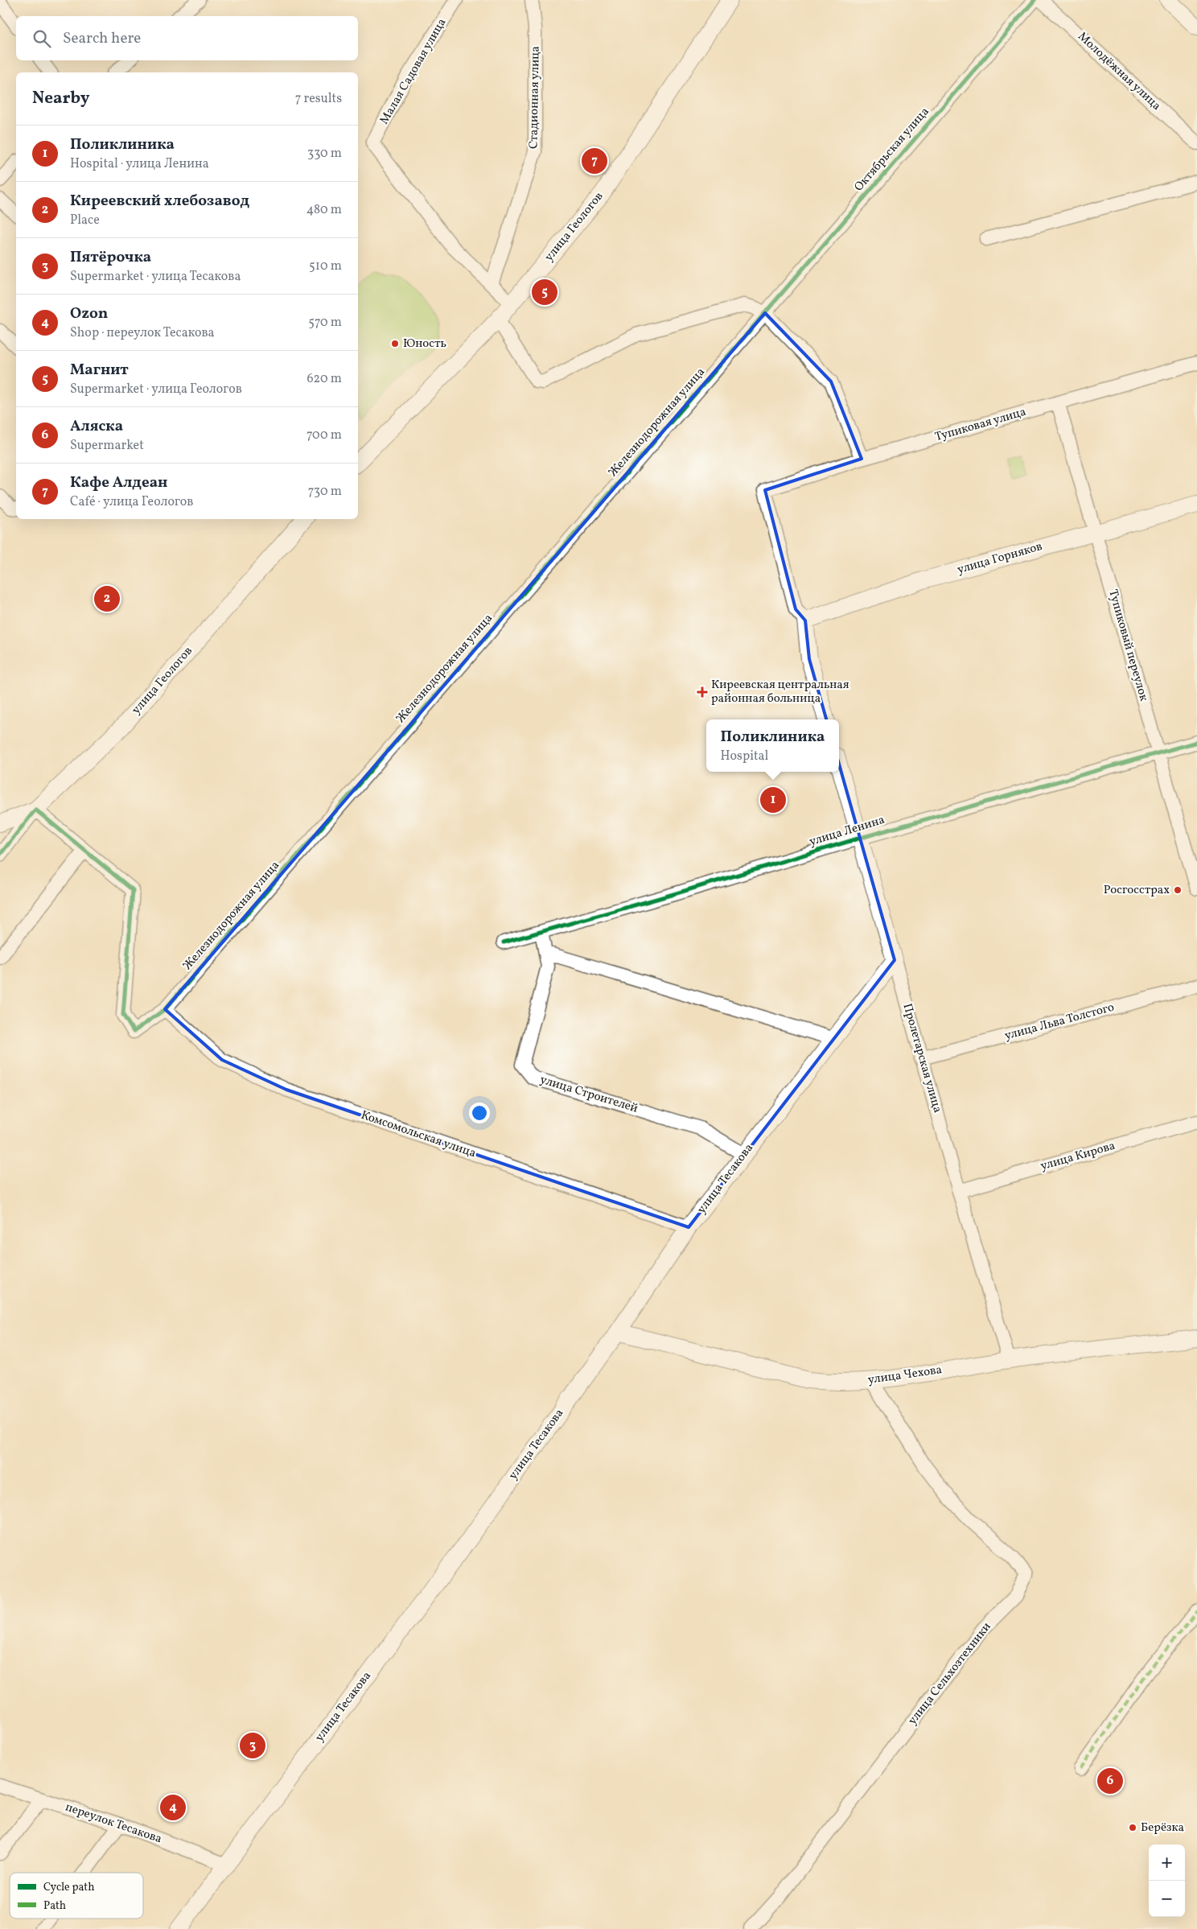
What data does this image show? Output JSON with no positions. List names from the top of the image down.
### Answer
{
  "streets": {
    "main road": [
      "улица Геологов",
      "улица Горняков",
      "Пролетарская улица",
      "улица Тесакова",
      "улица Чехова"
    ],
    "street": [
      "Малая Садовая улица",
      "Молодёжная улица",
      "Стадионная улица",
      "Октябрьская улица",
      "Железнодорожная улица",
      "Тупиковая улица",
      "Тупиковый переулок",
      "улица Ленина",
      "улица Льва Толстого",
      "улица Строителей",
      "Комсомольская улица",
      "улица Кирова",
      "улица Сельхозтехники",
      "переулок Тесакова"
    ]
  },
  "crossings": [
    ["Малая Садовая улица", "Стадионная улица"],
    ["Октябрьская улица", "Железнодорожная улица"],
    ["Железнодорожная улица", "Комсомольская улица"],
    ["Тупиковая улица", "улица Горняков"],
    ["Тупиковая улица", "Тупиковый переулок"],
    ["улица Горняков", "Тупиковый переулок"],
    ["Тупиковый переулок", "улица Ленина"],
    ["улица Ленина", "Пролетарская улица"],
    ["улица Ленина", "улица Строителей"],
    ["улица Льва Толстого", "Пролетарская улица"],
    ["Пролетарская улица", "улица Кирова"],
    ["Пролетарская улица", "улица Тесакова"],
    ["Пролетарская улица", "улица Чехова"],
    ["улица Строителей", "улица Тесакова"],
    ["Комсомольская улица", "улица Тесакова"],
    ["улица Тесакова", "улица Чехова"],
    ["улица Тесакова", "переулок Тесакова"],
    ["улица Чехова", "улица Сельхозтехники"]
  ],
  "places": {
    "other": ["Юность", "Росгосстрах", "Берёзка"],
    "health": ["Киреевская центральная районная больница"]
  },
  "legend": ["Cycle path", "Path"],
  "page": {
    "search": "Search here",
    "heading": ["Nearby", "7 results"],
    "list": [
      {
        "mark": "1",
        "name": "Поликлиника",
        "note": "Hospital · улица Ленина",
        "value": "330 m"
      },
      {
        "mark": "2",
        "name": "Киреевский хлебозавод",
        "note": "Place",
        "value": "480 m"
      },
      {
        "mark": "3",
        "name": "Пятёрочка",
        "note": "Supermarket · улица Тесакова",
        "value": "510 m"
      },
      {
        "mark": "4",
        "name": "Ozon",
        "note": "Shop · переулок Тесакова",
        "value": "570 m"
      },
      {
        "mark": "5",
        "name": "Магнит",
        "note": "Supermarket · улица Геологов",
        "value": "620 m"
      },
      {
        "mark": "6",
        "name": "Аляска",
        "note": "Supermarket",
        "value": "700 m"
      },
      {
        "mark": "7",
        "name": "Кафе Алдеан",
        "note": "Café · улица Геологов",
        "value": "730 m"
      }
    ],
    "pins": [
      "7",
      "5",
      "2",
      "1",
      "3",
      "6",
      "4"
    ],
    "popup": ["Поликлиника", "Hospital"],
    "map_buttons": ["+", "−"]
  }
}
